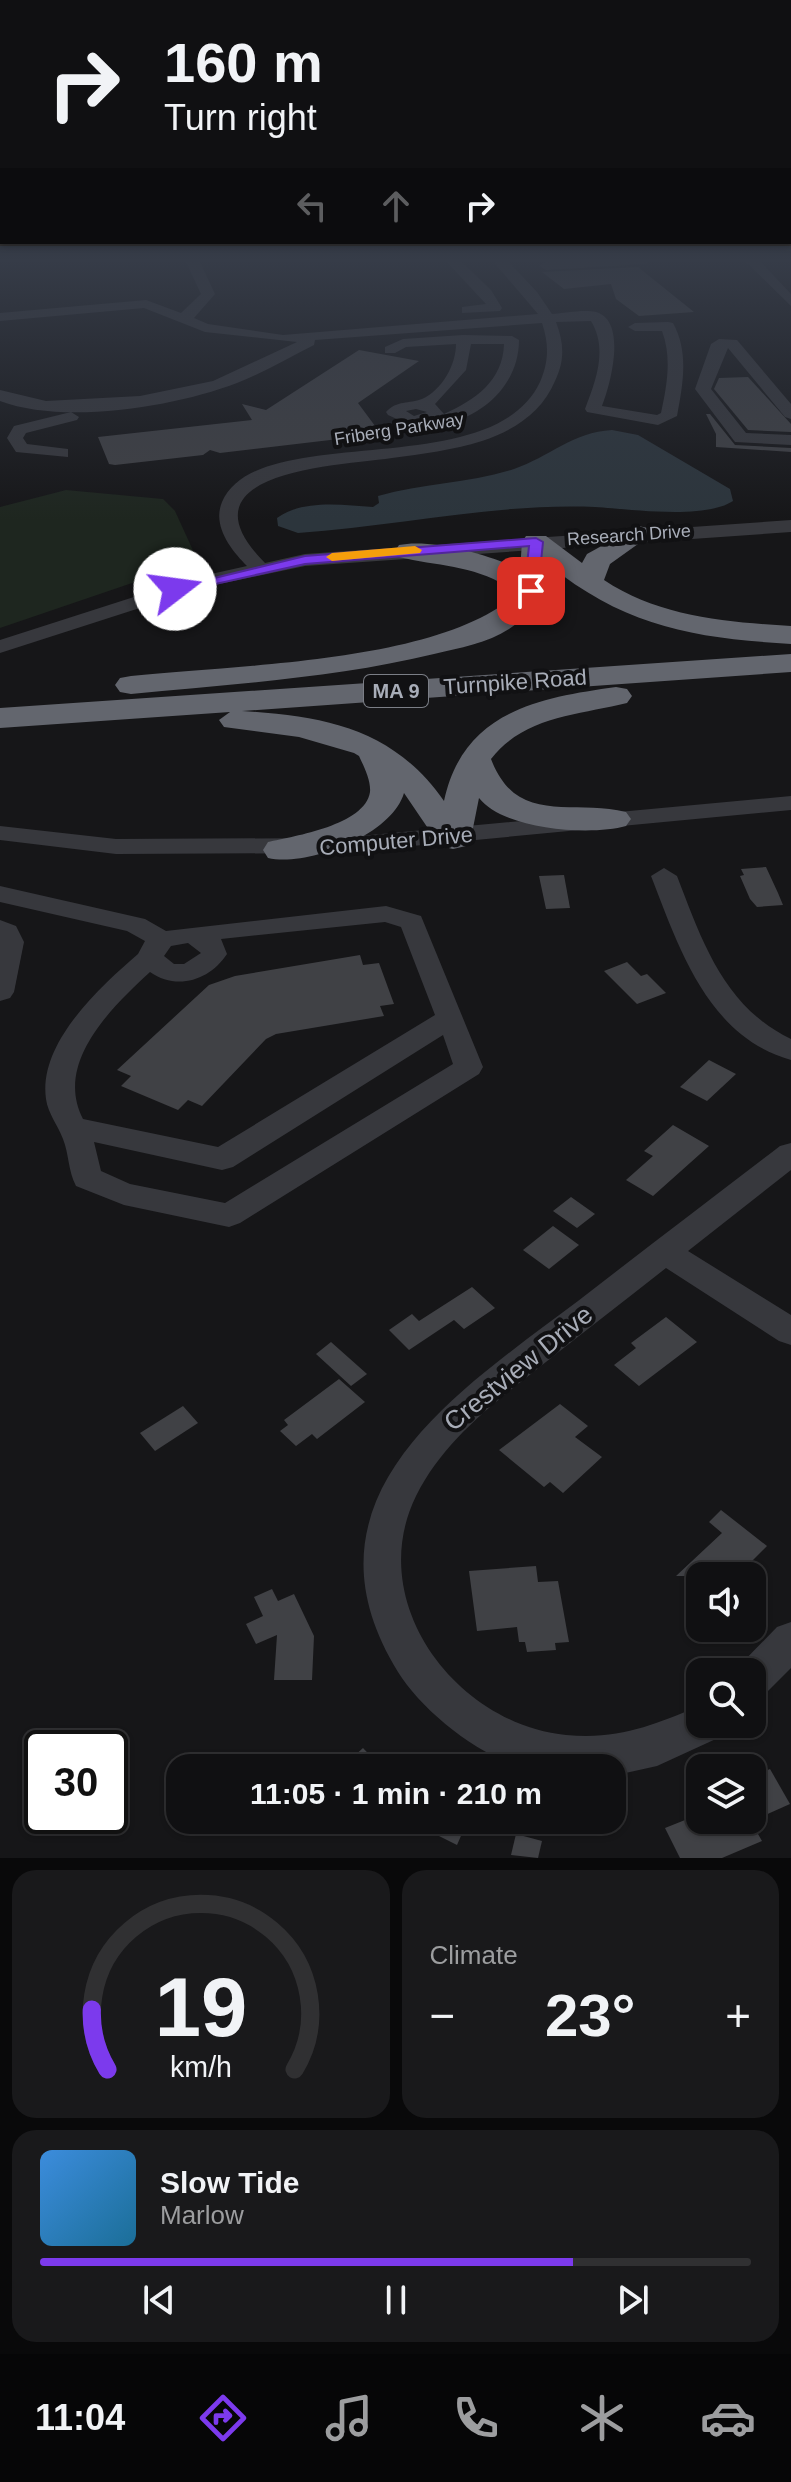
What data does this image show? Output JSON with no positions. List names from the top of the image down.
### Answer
{
  "streets": {
    "highway": ["Turnpike Road", "MA 9"],
    "street": [
      "Friberg Parkway",
      "Research Drive",
      "Computer Drive",
      "Crestview Drive"
    ]
  },
  "crossings": [
    ["Friberg Parkway", "Research Drive"]
  ],
  "page": {
    "turn": ["160 m", "Turn right"],
    "limit": "30",
    "trip": "11:05 · 1 min · 210 m",
    "tile": "Climate",
    "heat": ["−", "23°", "+"],
    "song": ["Slow Tide", "Marlow"],
    "tabs": "11:04",
    "gauge": ["19", "km/h"]
  }
}
